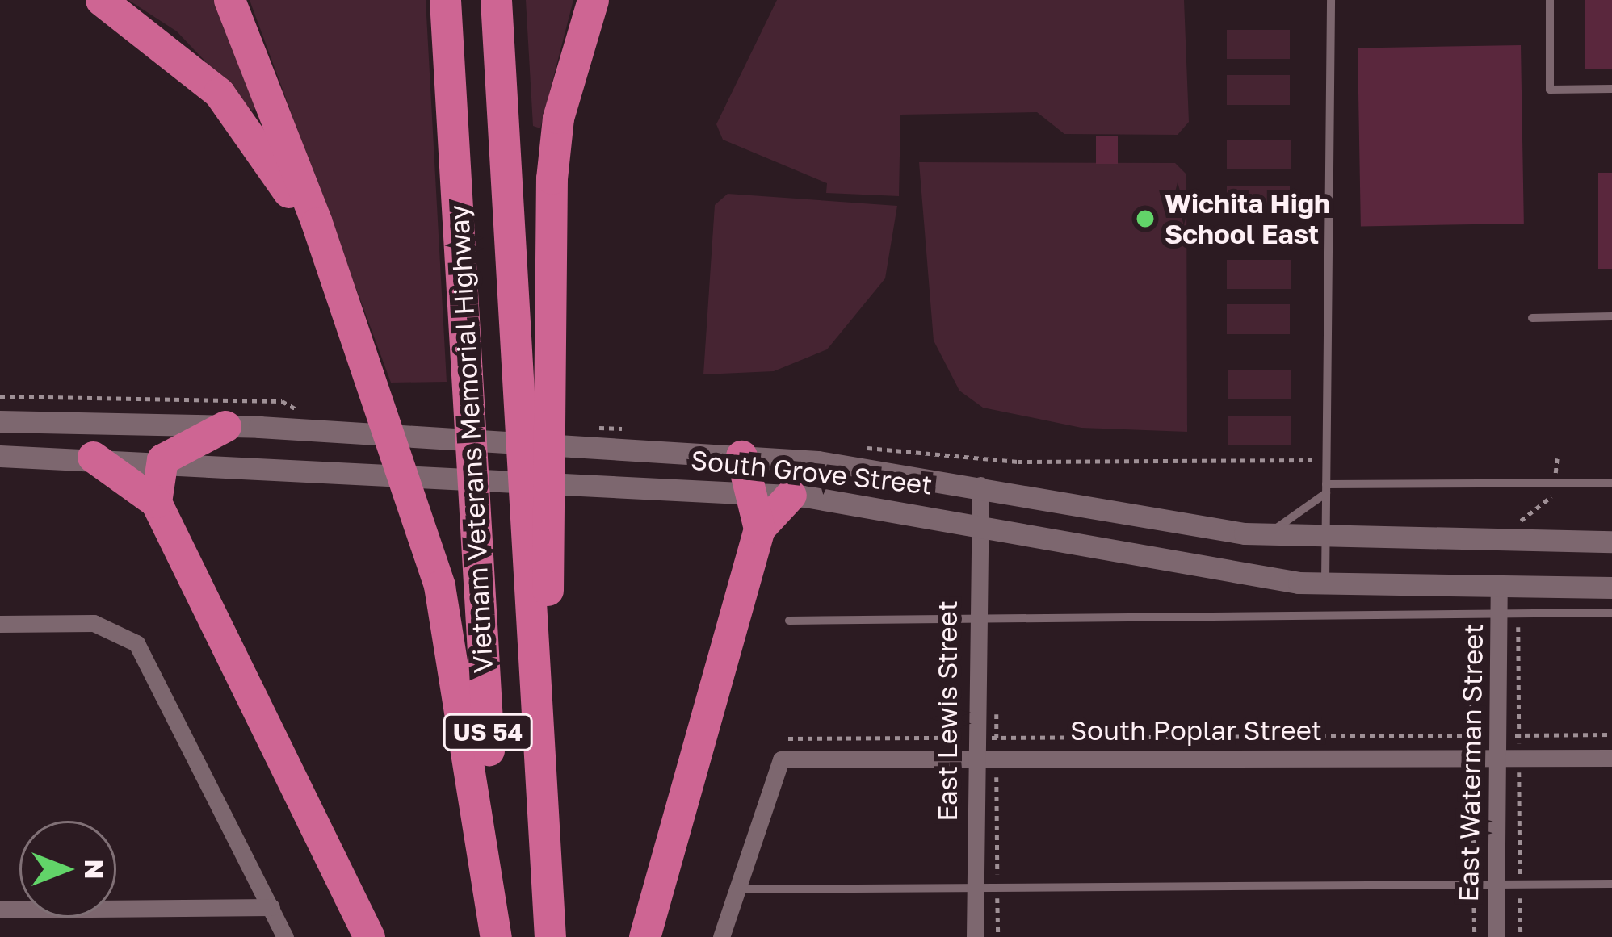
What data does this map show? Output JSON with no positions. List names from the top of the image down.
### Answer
{
  "streets": {
    "highway": ["Vietnam Veterans Memorial Highway", "US 54"],
    "street": [
      "South Grove Street",
      "East Lewis Street",
      "South Poplar Street",
      "East Waterman Street"
    ]
  },
  "crossings": [
    ["Vietnam Veterans Memorial Highway", "US 54"],
    ["South Grove Street", "East Lewis Street"],
    ["South Grove Street", "East Waterman Street"],
    ["East Lewis Street", "South Poplar Street"],
    ["South Poplar Street", "East Waterman Street"]
  ],
  "places": ["Wichita High School East"],
  "north": "right"
}
